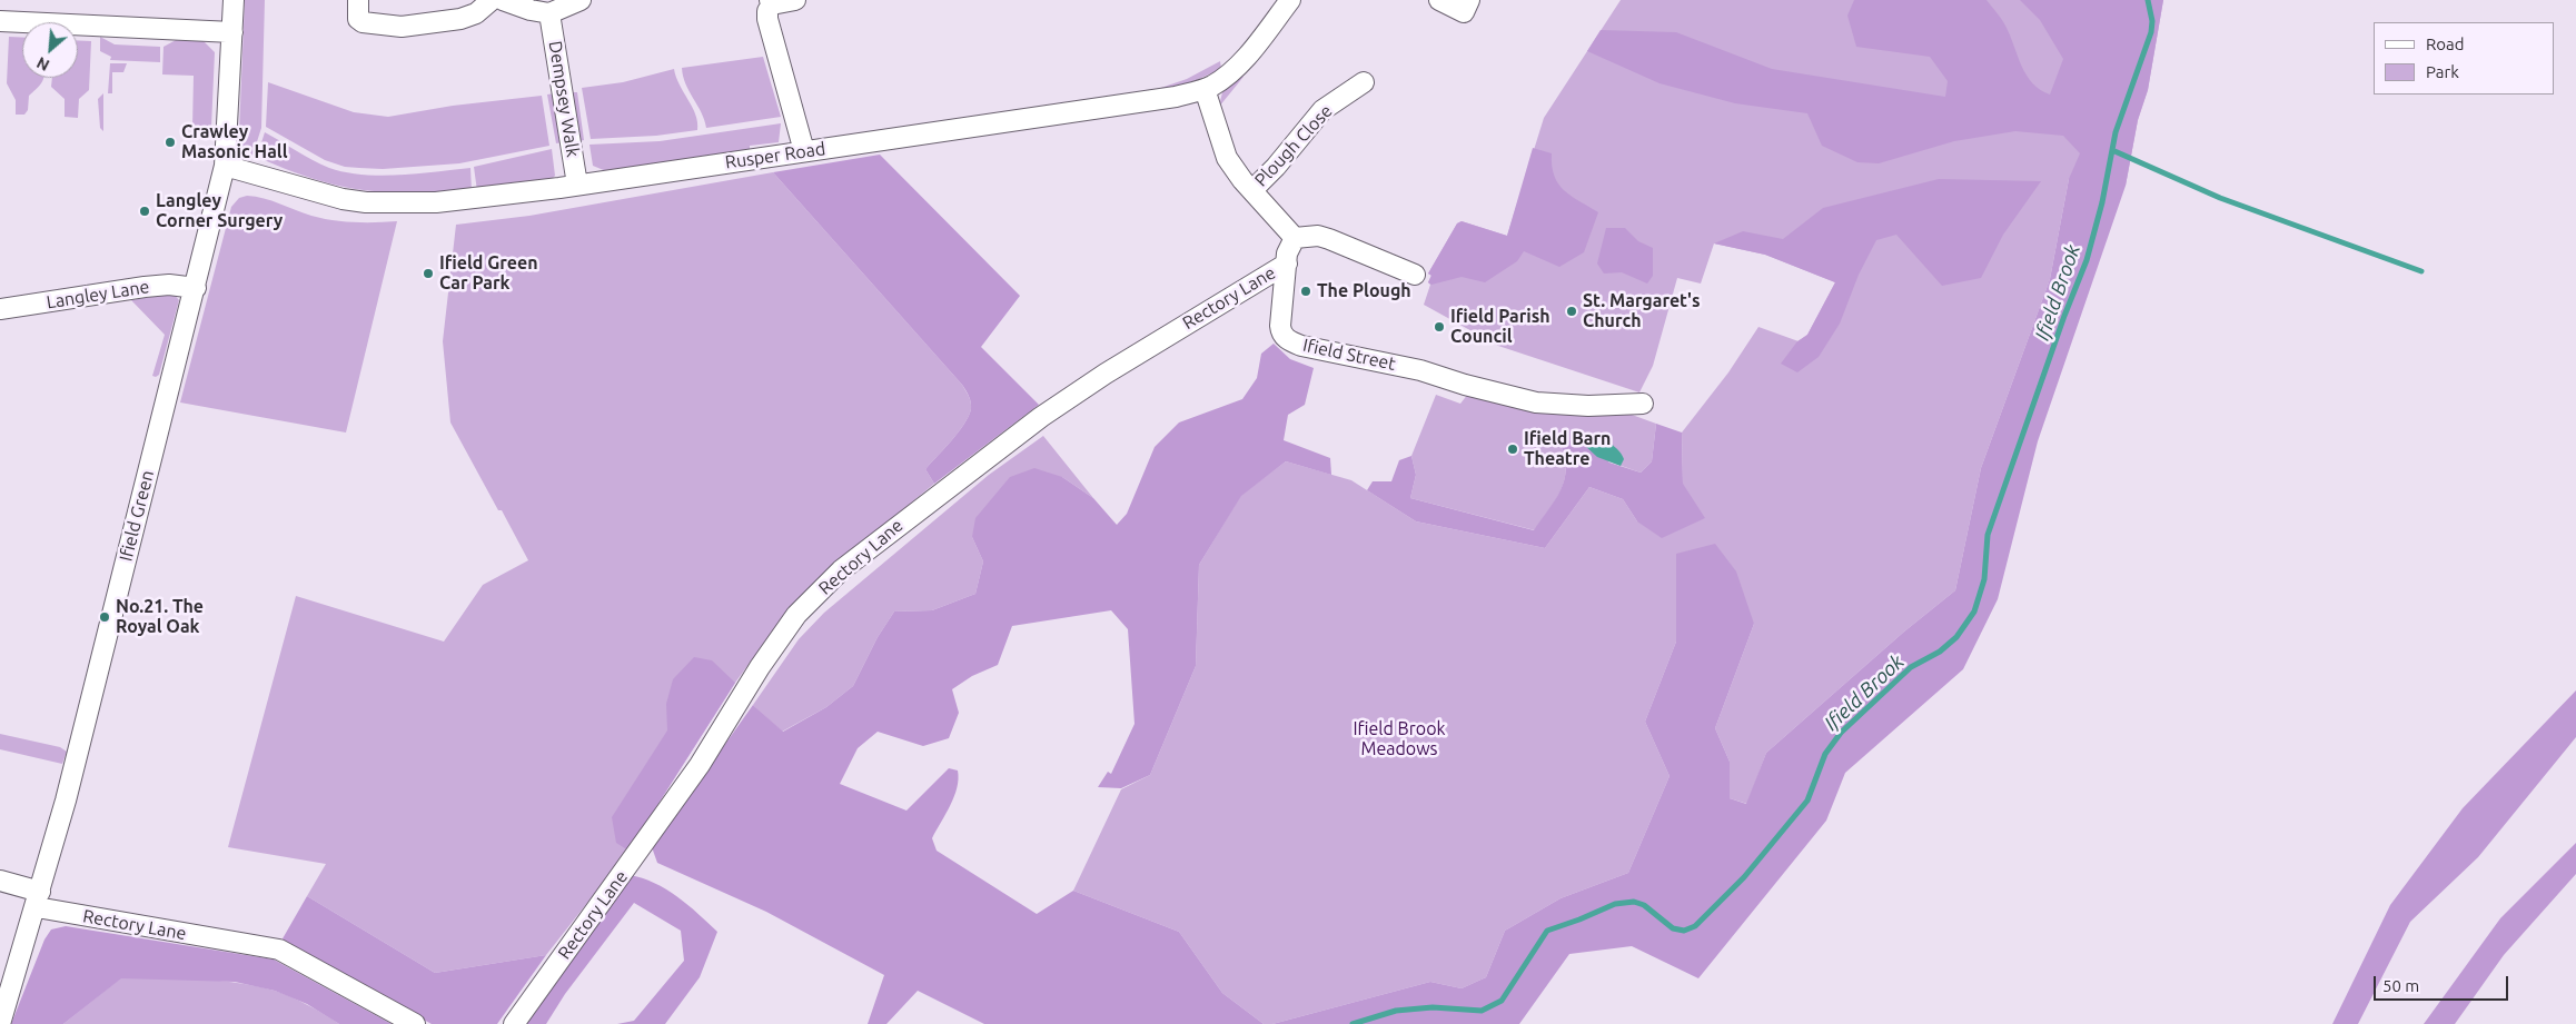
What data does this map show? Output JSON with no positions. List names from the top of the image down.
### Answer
{
  "streets": {
    "street": [
      "Dempsey Walk",
      "Plough Close",
      "Rusper Road",
      "Langley Lane",
      "Rectory Lane",
      "Ifield Street",
      "Ifield Green"
    ]
  },
  "crossings": [
    ["Dempsey Walk", "Rusper Road"],
    ["Rusper Road", "Ifield Green"],
    ["Langley Lane", "Ifield Green"],
    ["Rectory Lane", "Ifield Street"],
    ["Rectory Lane", "Ifield Green"]
  ],
  "water": ["Ifield Brook"],
  "parks": ["Ifield Brook Meadows"],
  "places": [
    "Crawley Masonic Hall",
    "Langley Corner Surgery",
    "Ifield Green Car Park",
    "The Plough",
    "St. Margaret's Church",
    "Ifield Parish Council",
    "Ifield Barn Theatre",
    "No.21. The Royal Oak"
  ],
  "legend": ["Road", "Park"],
  "scale_bar": "50 m",
  "north": "bottom left"
}
